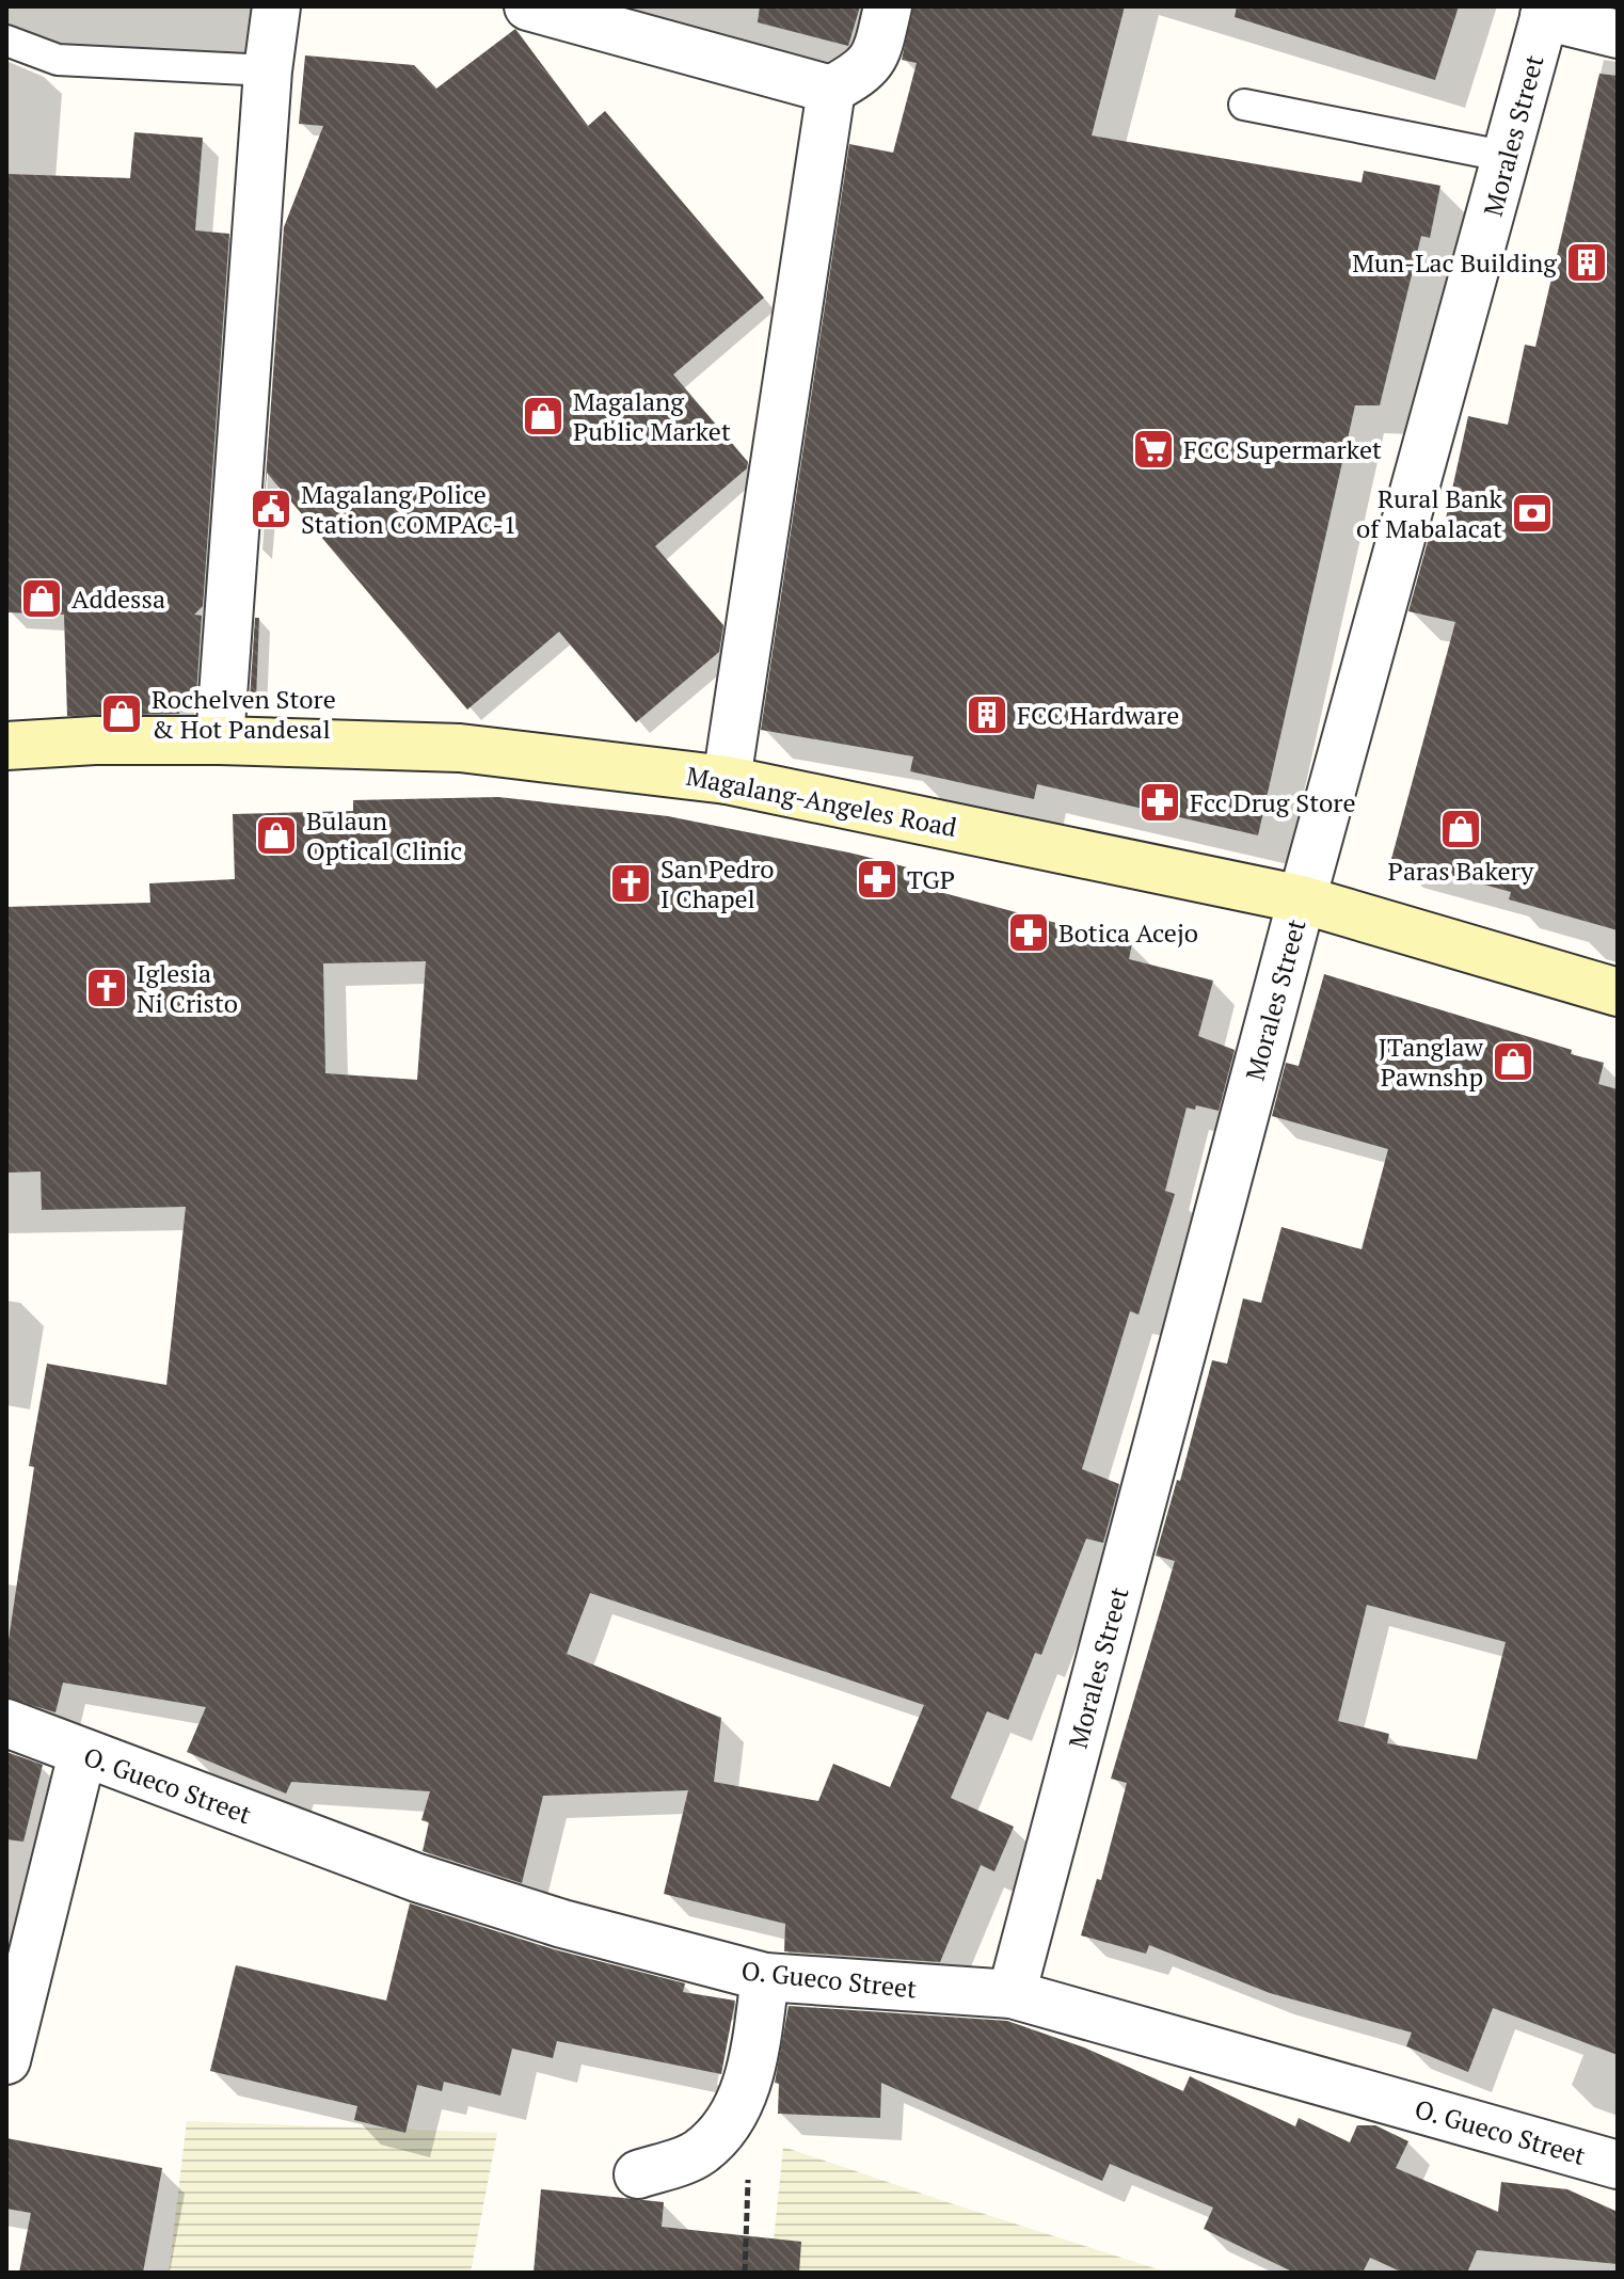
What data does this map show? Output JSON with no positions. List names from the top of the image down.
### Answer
{
  "streets": {
    "main road": ["Magalang-Angeles Road"],
    "street": ["Morales Street", "O. Gueco Street"]
  },
  "crossings": [
    ["Morales Street", "Magalang-Angeles Road"],
    ["Morales Street", "O. Gueco Street"]
  ],
  "places": {
    "building": ["Mun-Lac Building", "FCC Hardware"],
    "shop": [
      "Magalang Public Market",
      "Addessa",
      "Rochelven Store & Hot Pandesal",
      "Paras Bakery",
      "Bulaun Optical Clinic",
      "JTanglaw Pawnshp"
    ],
    "supermarket": ["FCC Supermarket"],
    "public building": ["Magalang Police Station COMPAC-1"],
    "bank": ["Rural Bank of Mabalacat"],
    "pharmacy": ["Fcc Drug Store", "TGP", "Botica Acejo"],
    "church": ["San Pedro I Chapel", "Iglesia Ni Cristo"]
  }
}
